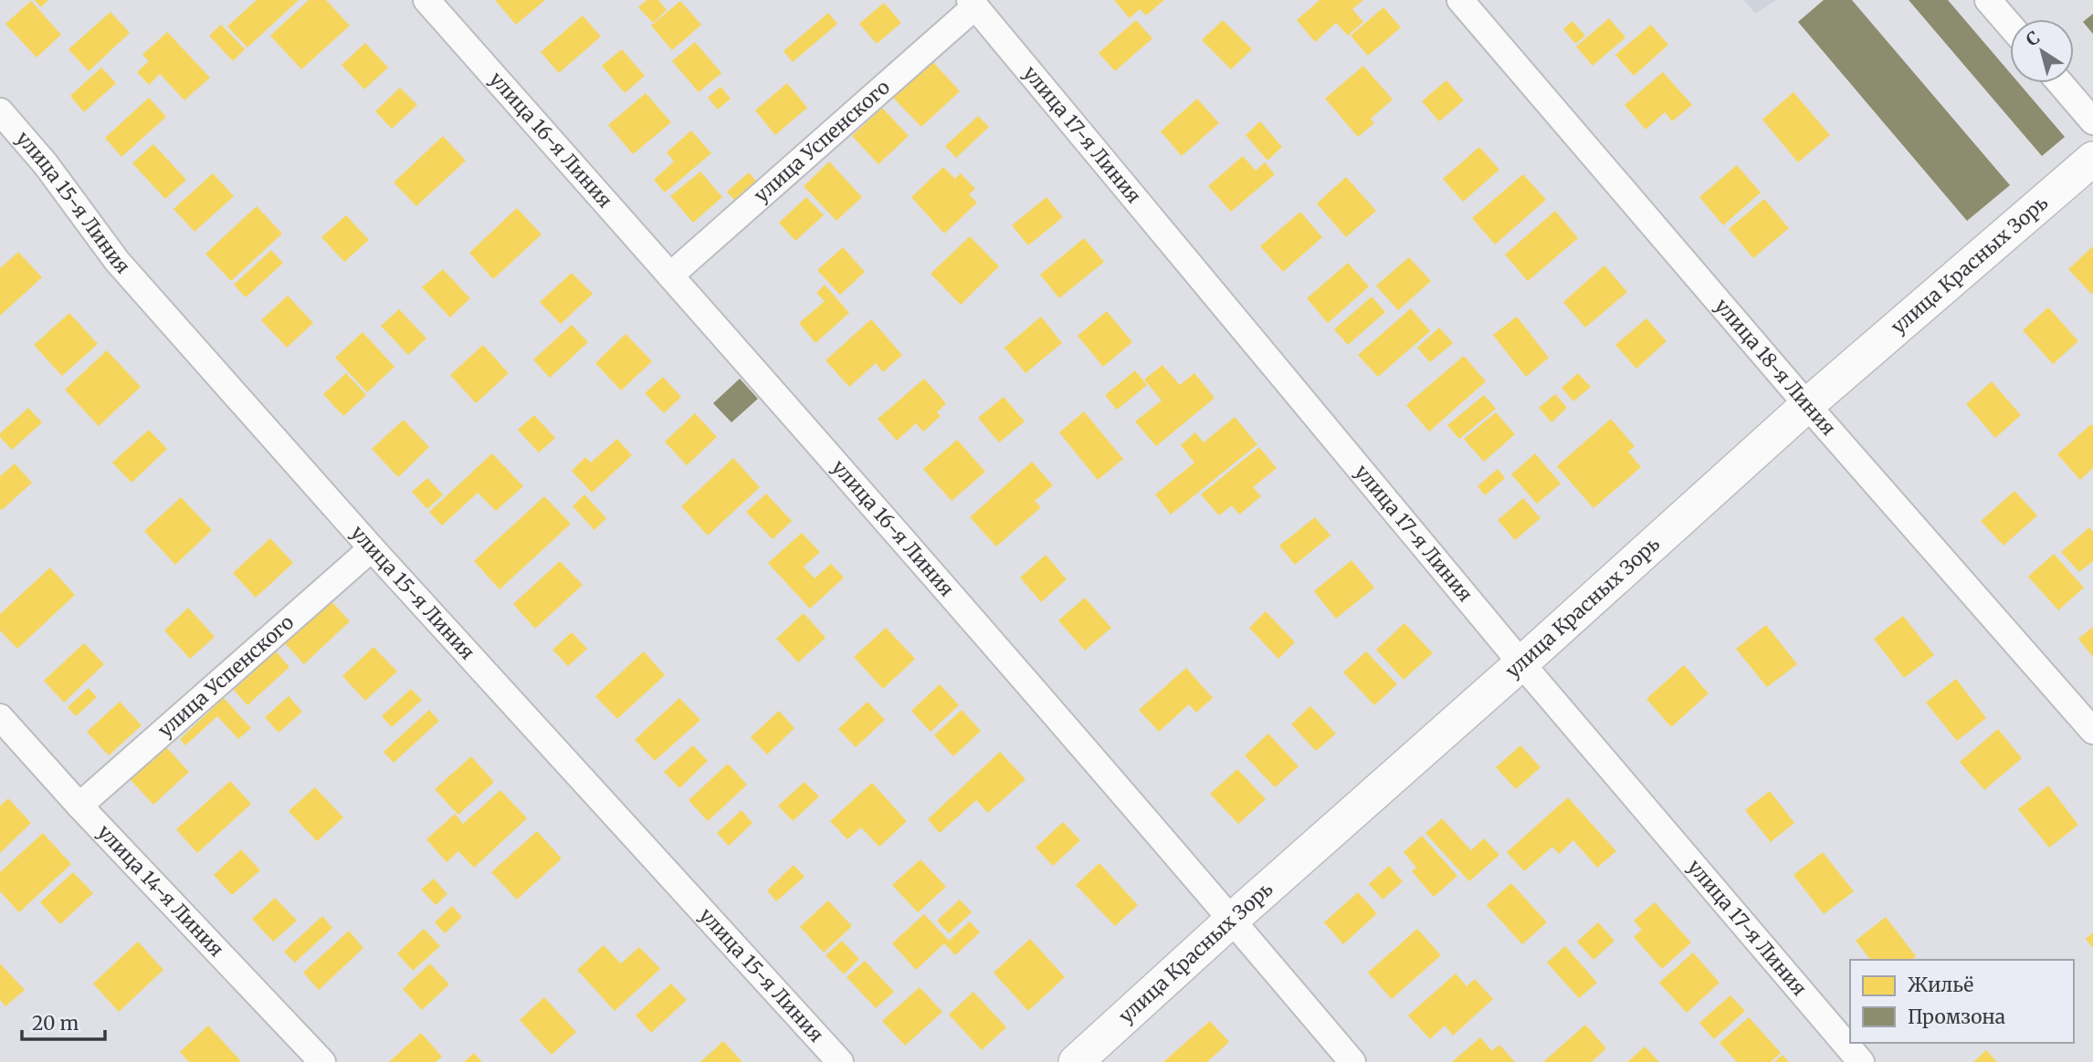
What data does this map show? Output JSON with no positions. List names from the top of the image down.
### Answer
{
  "streets": {
    "street": [
      "улица 17-я Линия",
      "улица 16-я Линия",
      "улица Успенского",
      "улица 15-я Линия",
      "улица Красных Зорь",
      "улица 18-я Линия",
      "улица 14-я Линия"
    ]
  },
  "crossings": [
    ["улица 17-я Линия", "улица Успенского"],
    ["улица 17-я Линия", "улица Красных Зорь"],
    ["улица 16-я Линия", "улица Успенского"],
    ["улица 16-я Линия", "улица Красных Зорь"],
    ["улица Успенского", "улица 15-я Линия"],
    ["улица Успенского", "улица 14-я Линия"],
    ["улица Красных Зорь", "улица 18-я Линия"]
  ],
  "legend": ["Жильё", "Промзона"],
  "scale_bar": "20 m",
  "north": "top left"
}
